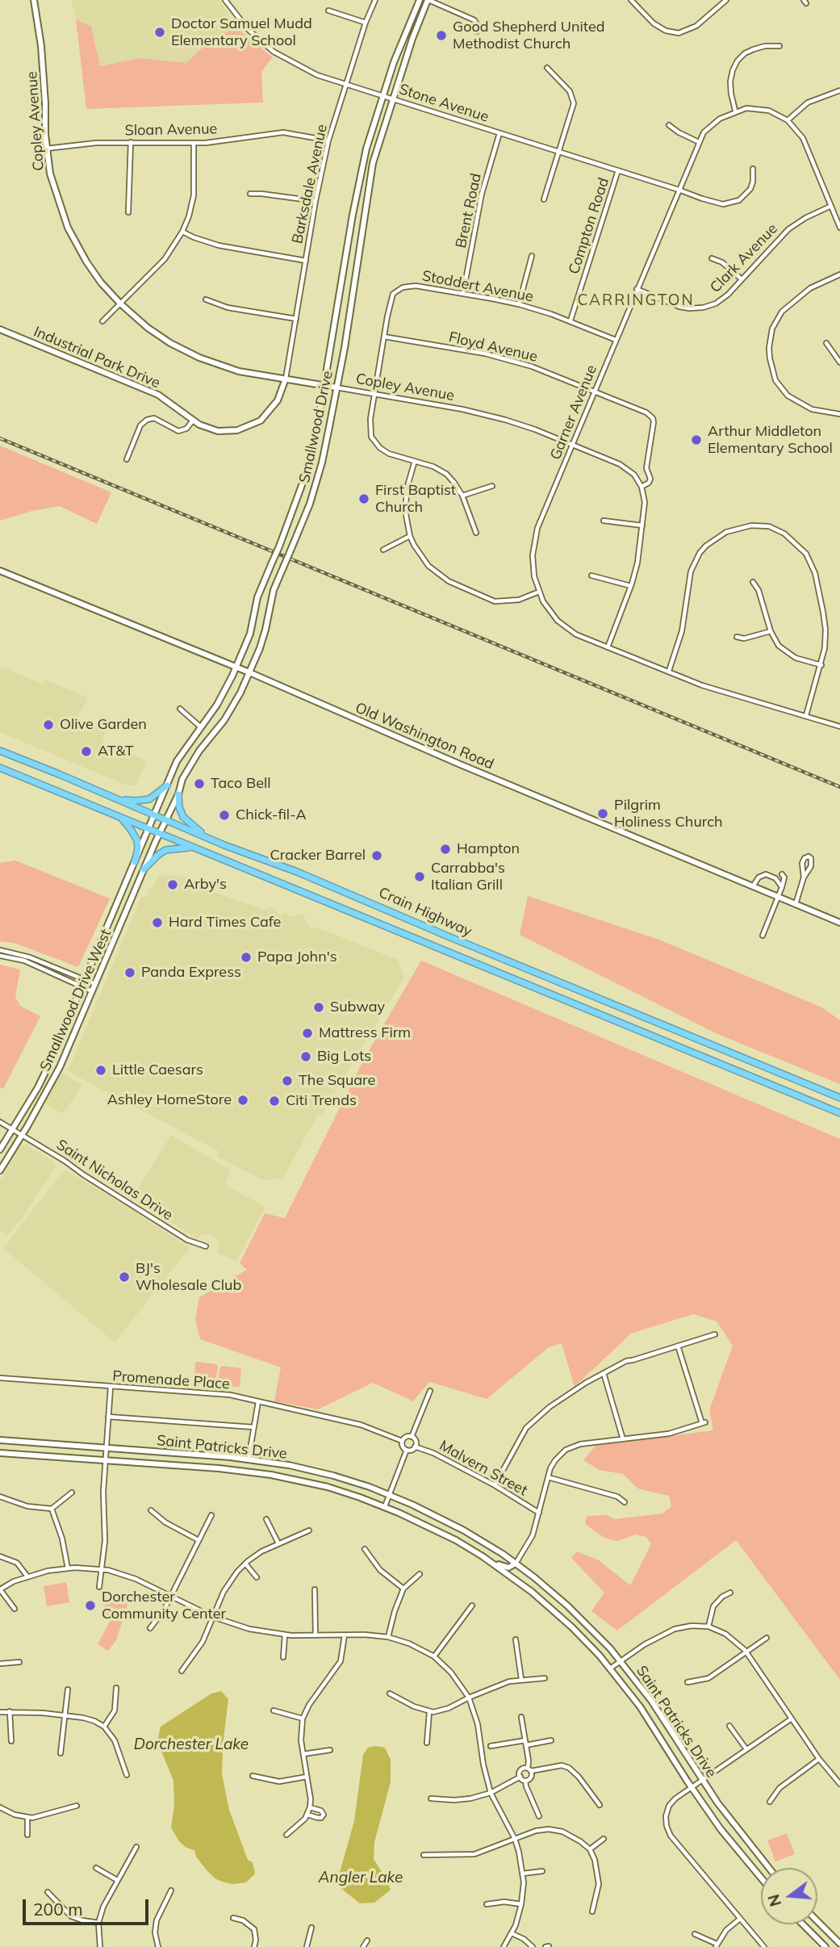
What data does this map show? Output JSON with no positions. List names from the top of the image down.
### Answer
{
  "streets": {
    "highway": ["Crain Highway"],
    "main road": [
      "Copley Avenue",
      "Industrial Park Drive",
      "Smallwood Drive",
      "Old Washington Road",
      "Smallwood Drive West",
      "Saint Patricks Drive"
    ],
    "street": [
      "Stone Avenue",
      "Sloan Avenue",
      "Barksdale Avenue",
      "Brent Road",
      "Compton Road",
      "Clark Avenue",
      "Stoddert Avenue",
      "Floyd Avenue",
      "Garner Avenue",
      "Saint Nicholas Drive",
      "Promenade Place",
      "Malvern Street"
    ]
  },
  "crossings": [
    ["Stone Avenue", "Barksdale Avenue"],
    ["Stone Avenue", "Brent Road"],
    ["Stone Avenue", "Compton Road"],
    ["Stone Avenue", "Garner Avenue"],
    ["Stone Avenue", "Smallwood Drive"],
    ["Copley Avenue", "Sloan Avenue"],
    ["Copley Avenue", "Barksdale Avenue"],
    ["Copley Avenue", "Stoddert Avenue"],
    ["Copley Avenue", "Floyd Avenue"],
    ["Copley Avenue", "Industrial Park Drive"],
    ["Copley Avenue", "Garner Avenue"],
    ["Copley Avenue", "Smallwood Drive"],
    ["Sloan Avenue", "Barksdale Avenue"],
    ["Barksdale Avenue", "Industrial Park Drive"],
    ["Brent Road", "Stoddert Avenue"],
    ["Compton Road", "Stoddert Avenue"],
    ["Clark Avenue", "Garner Avenue"],
    ["Stoddert Avenue", "Floyd Avenue"],
    ["Stoddert Avenue", "Garner Avenue"],
    ["Floyd Avenue", "Garner Avenue"],
    ["Smallwood Drive", "Old Washington Road"],
    ["Smallwood Drive", "Crain Highway"],
    ["Smallwood Drive", "Smallwood Drive West"],
    ["Crain Highway", "Smallwood Drive West"],
    ["Smallwood Drive West", "Saint Nicholas Drive"],
    ["Promenade Place", "Malvern Street"]
  ],
  "districts": ["CARRINGTON"],
  "water": ["Dorchester Lake", "Angler Lake"],
  "places": [
    "Doctor Samuel Mudd Elementary School",
    "Good Shepherd United Methodist Church",
    "Arthur Middleton Elementary School",
    "First Baptist Church",
    "Olive Garden",
    "AT&T",
    "Taco Bell",
    "Pilgrim Holiness Church",
    "Chick-fil-A",
    "Hampton",
    "Cracker Barrel",
    "Carrabba's Italian Grill",
    "Arby's",
    "Hard Times Cafe",
    "Papa John's",
    "Panda Express",
    "Subway",
    "Mattress Firm",
    "Big Lots",
    "Little Caesars",
    "The Square",
    "Ashley HomeStore",
    "Citi Trends",
    "BJ's Wholesale Club",
    "Dorchester Community Center"
  ],
  "scale_bar": "200 m",
  "north": "left"
}
